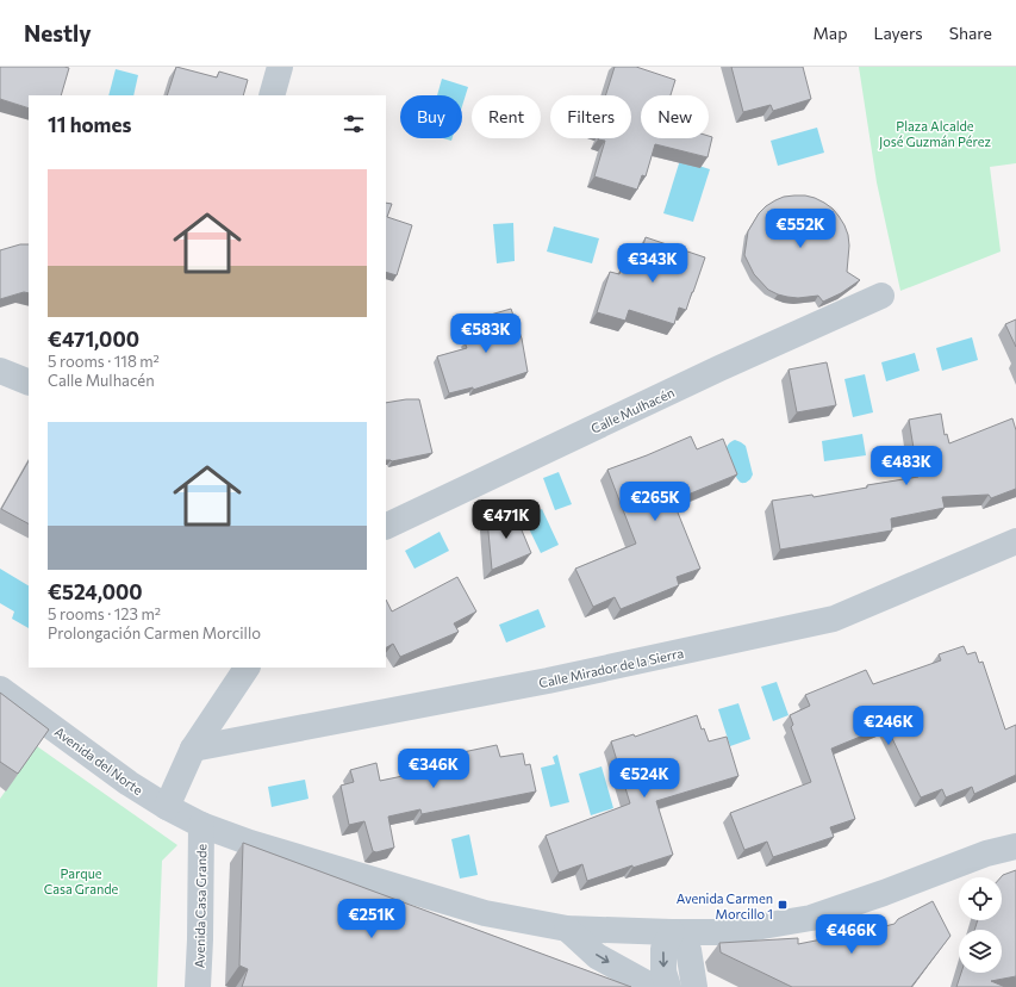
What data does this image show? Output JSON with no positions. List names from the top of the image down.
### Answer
{
  "streets": {
    "street": [
      "Calle Mulhacén",
      "Calle Mirador de la Sierra",
      "Avenida del Norte",
      "Avenida Casa Grande"
    ]
  },
  "crossings": [
    ["Avenida del Norte", "Avenida Casa Grande"]
  ],
  "parks": ["Plaza Alcalde José Guzmán Pérez", "Parque Casa Grande"],
  "places": {
    "transit": ["Avenida Carmen Morcillo 1"]
  },
  "page": {
    "header": "Nestly",
    "nav": ["Map", "Layers", "Share"],
    "chip": [
      "Buy",
      "Rent",
      "Filters",
      "New"
    ],
    "heading": "11 homes",
    "list": [
      {
        "name": "€471,000",
        "note": "5 rooms · 118 m² · Calle Mulhacén"
      },
      {
        "name": "€524,000",
        "note": "5 rooms · 123 m² · Prolongación Carmen Morcillo"
      }
    ],
    "price": [
      "€552K",
      "€343K",
      "€583K",
      "€483K",
      "€265K",
      "€471K",
      "€246K",
      "€346K",
      "€524K",
      "€251K",
      "€466K"
    ]
  }
}
